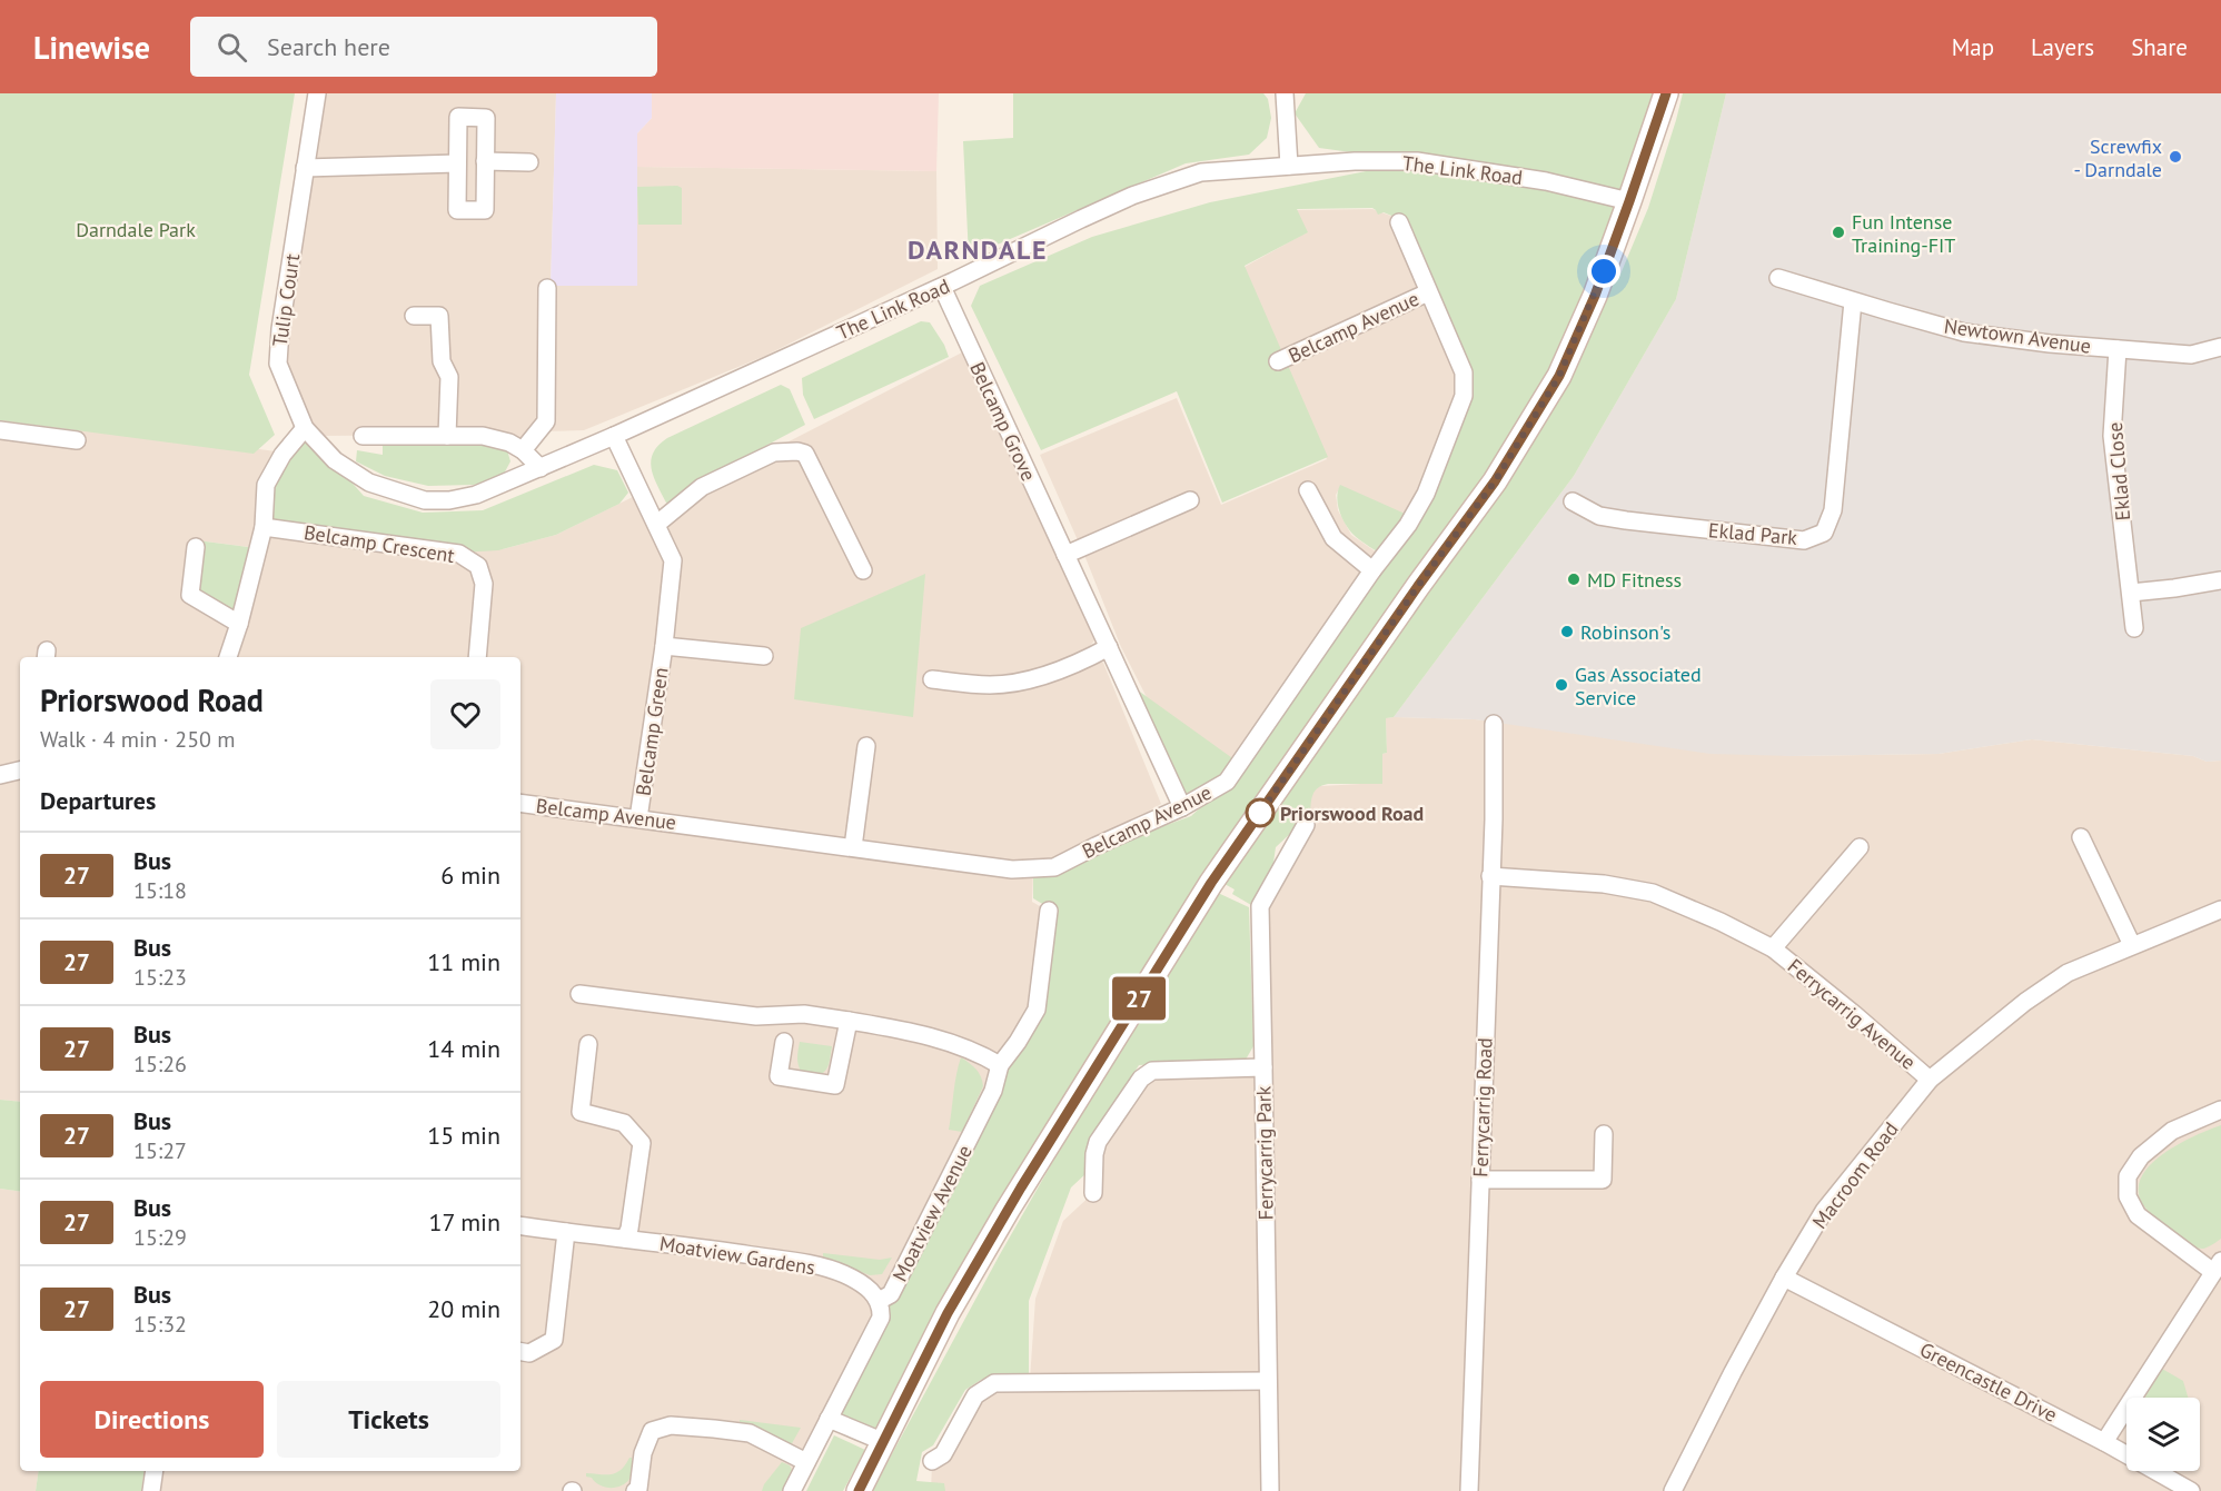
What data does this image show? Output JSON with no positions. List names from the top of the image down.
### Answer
{
  "streets": {
    "street": [
      "The Link Road",
      "Tulip Court",
      "Belcamp Avenue",
      "Newtown Avenue",
      "Belcamp Grove",
      "Eklad Close",
      "Eklad Park",
      "Belcamp Crescent",
      "Belcamp Green",
      "Ferrycarrig Avenue",
      "Ferrycarrig Road",
      "Ferrycarrig Park",
      "Macroom Road",
      "Moatview Avenue",
      "Moatview Gardens",
      "Greencastle Drive"
    ]
  },
  "crossings": [
    ["The Link Road", "Tulip Court"],
    ["The Link Road", "Belcamp Grove"],
    ["The Link Road", "Belcamp Green"],
    ["Belcamp Avenue", "Belcamp Grove"],
    ["Belcamp Avenue", "Belcamp Green"],
    ["Newtown Avenue", "Eklad Close"],
    ["Newtown Avenue", "Eklad Park"],
    ["Ferrycarrig Avenue", "Ferrycarrig Road"],
    ["Ferrycarrig Avenue", "Macroom Road"],
    ["Macroom Road", "Greencastle Drive"],
    ["Moatview Avenue", "Moatview Gardens"]
  ],
  "districts": ["DARNDALE"],
  "parks": ["Darndale Park"],
  "places": [
    "Screwfix - Darndale",
    "Fun Intense Training-FIT",
    "MD Fitness",
    "Robinson's",
    "Gas Associated Service",
    "Priorswood Road"
  ],
  "lines": ["bus line 27"],
  "page": {
    "header": "Linewise",
    "search": "Search here",
    "nav": ["Map", "Layers", "Share"],
    "on_map": "27",
    "heading": [
      ["Priorswood Road", "Walk · 4 min · 250 m"],
      "Departures"
    ],
    "list": [
      {
        "mark": "27",
        "name": "Bus",
        "note": "15:18",
        "value": "6 min"
      },
      {
        "mark": "27",
        "name": "Bus",
        "note": "15:23",
        "value": "11 min"
      },
      {
        "mark": "27",
        "name": "Bus",
        "note": "15:26",
        "value": "14 min"
      },
      {
        "mark": "27",
        "name": "Bus",
        "note": "15:27",
        "value": "15 min"
      },
      {
        "mark": "27",
        "name": "Bus",
        "note": "15:29",
        "value": "17 min"
      },
      {
        "mark": "27",
        "name": "Bus",
        "note": "15:32",
        "value": "20 min"
      }
    ],
    "buttons": ["Directions", "Tickets"]
  }
}
